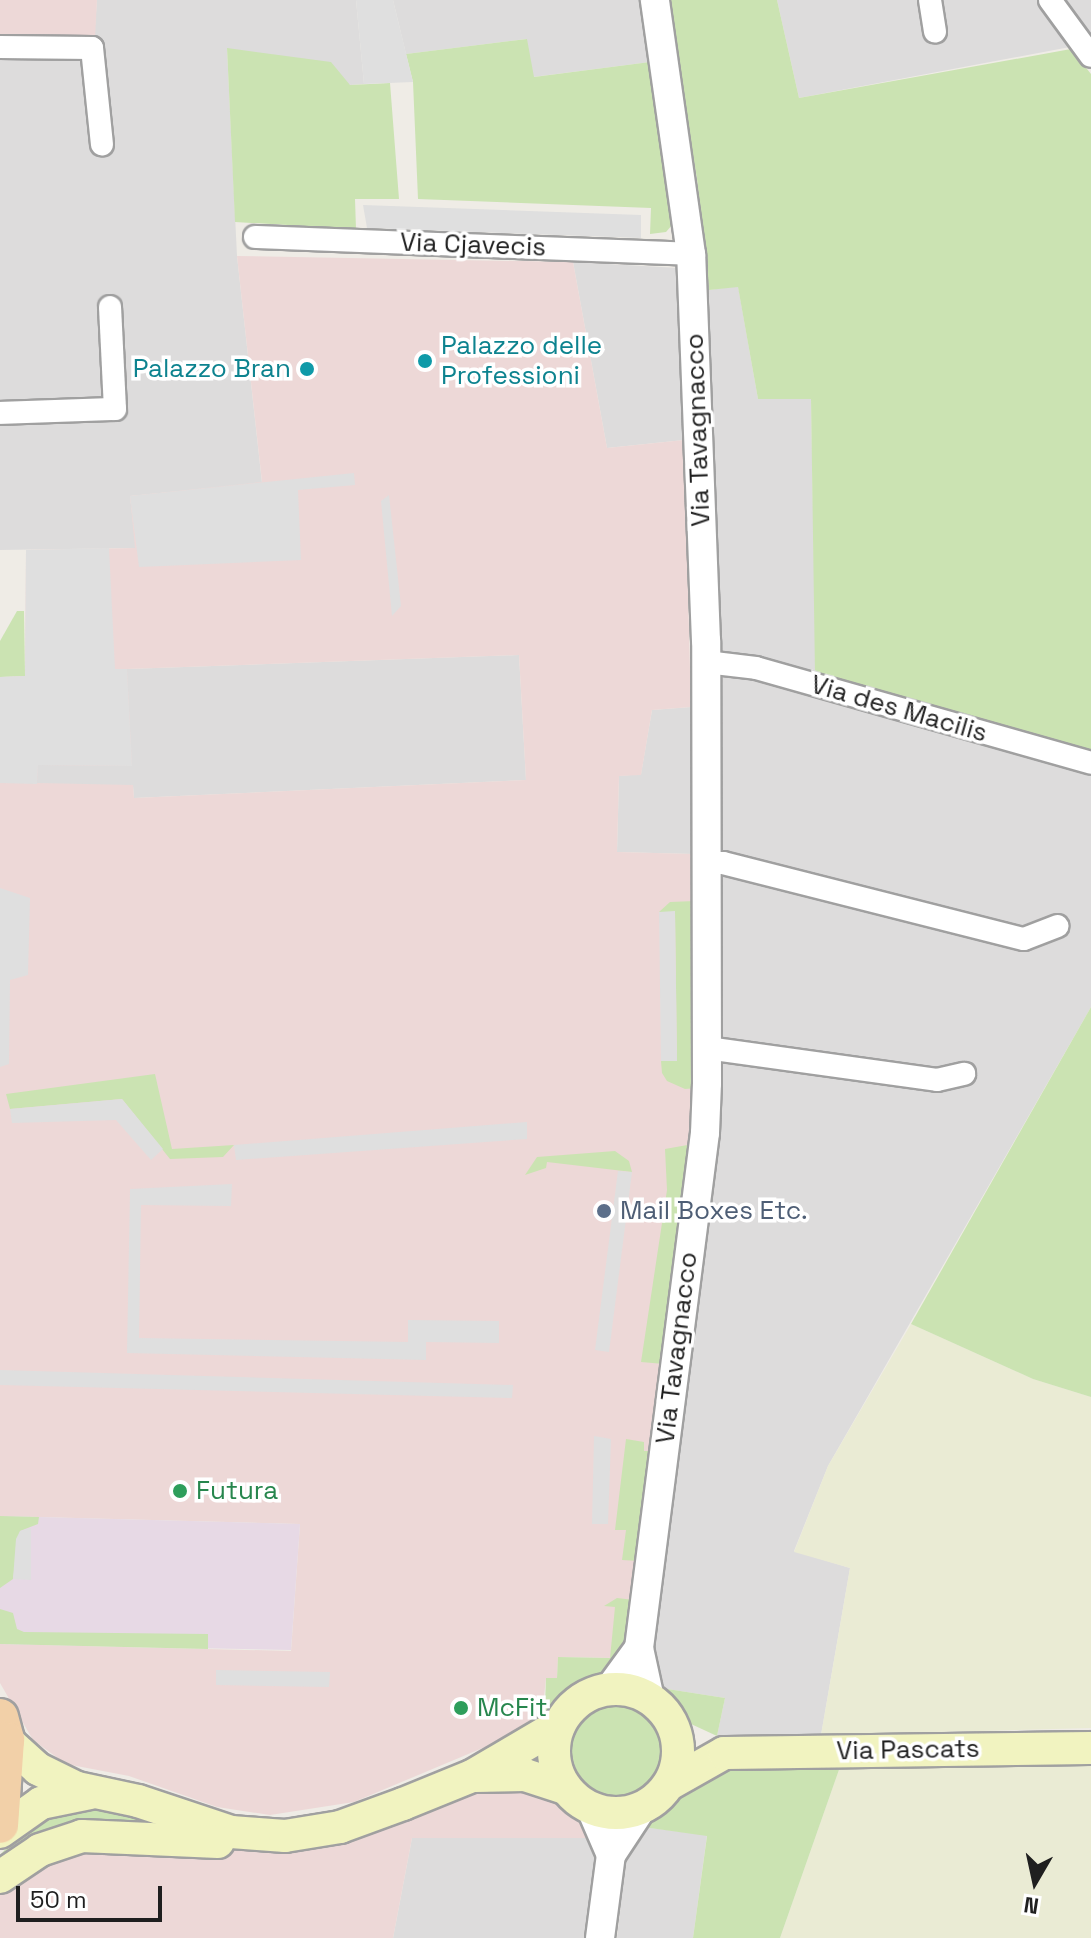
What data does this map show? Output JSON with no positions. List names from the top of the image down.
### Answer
{
  "streets": {
    "main road": ["Via Pascats"],
    "street": ["Via Cjavecis", "Via Tavagnacco", "Via des Macilis"]
  },
  "crossings": [
    ["Via Cjavecis", "Via Tavagnacco"],
    ["Via Tavagnacco", "Via des Macilis"],
    ["Via Tavagnacco", "Via Pascats"]
  ],
  "places": [
    "Palazzo delle Professioni",
    "Palazzo Bran",
    "Mail Boxes Etc.",
    "Futura",
    "McFit"
  ],
  "scale_bar": "50 m",
  "north": "bottom"
}
